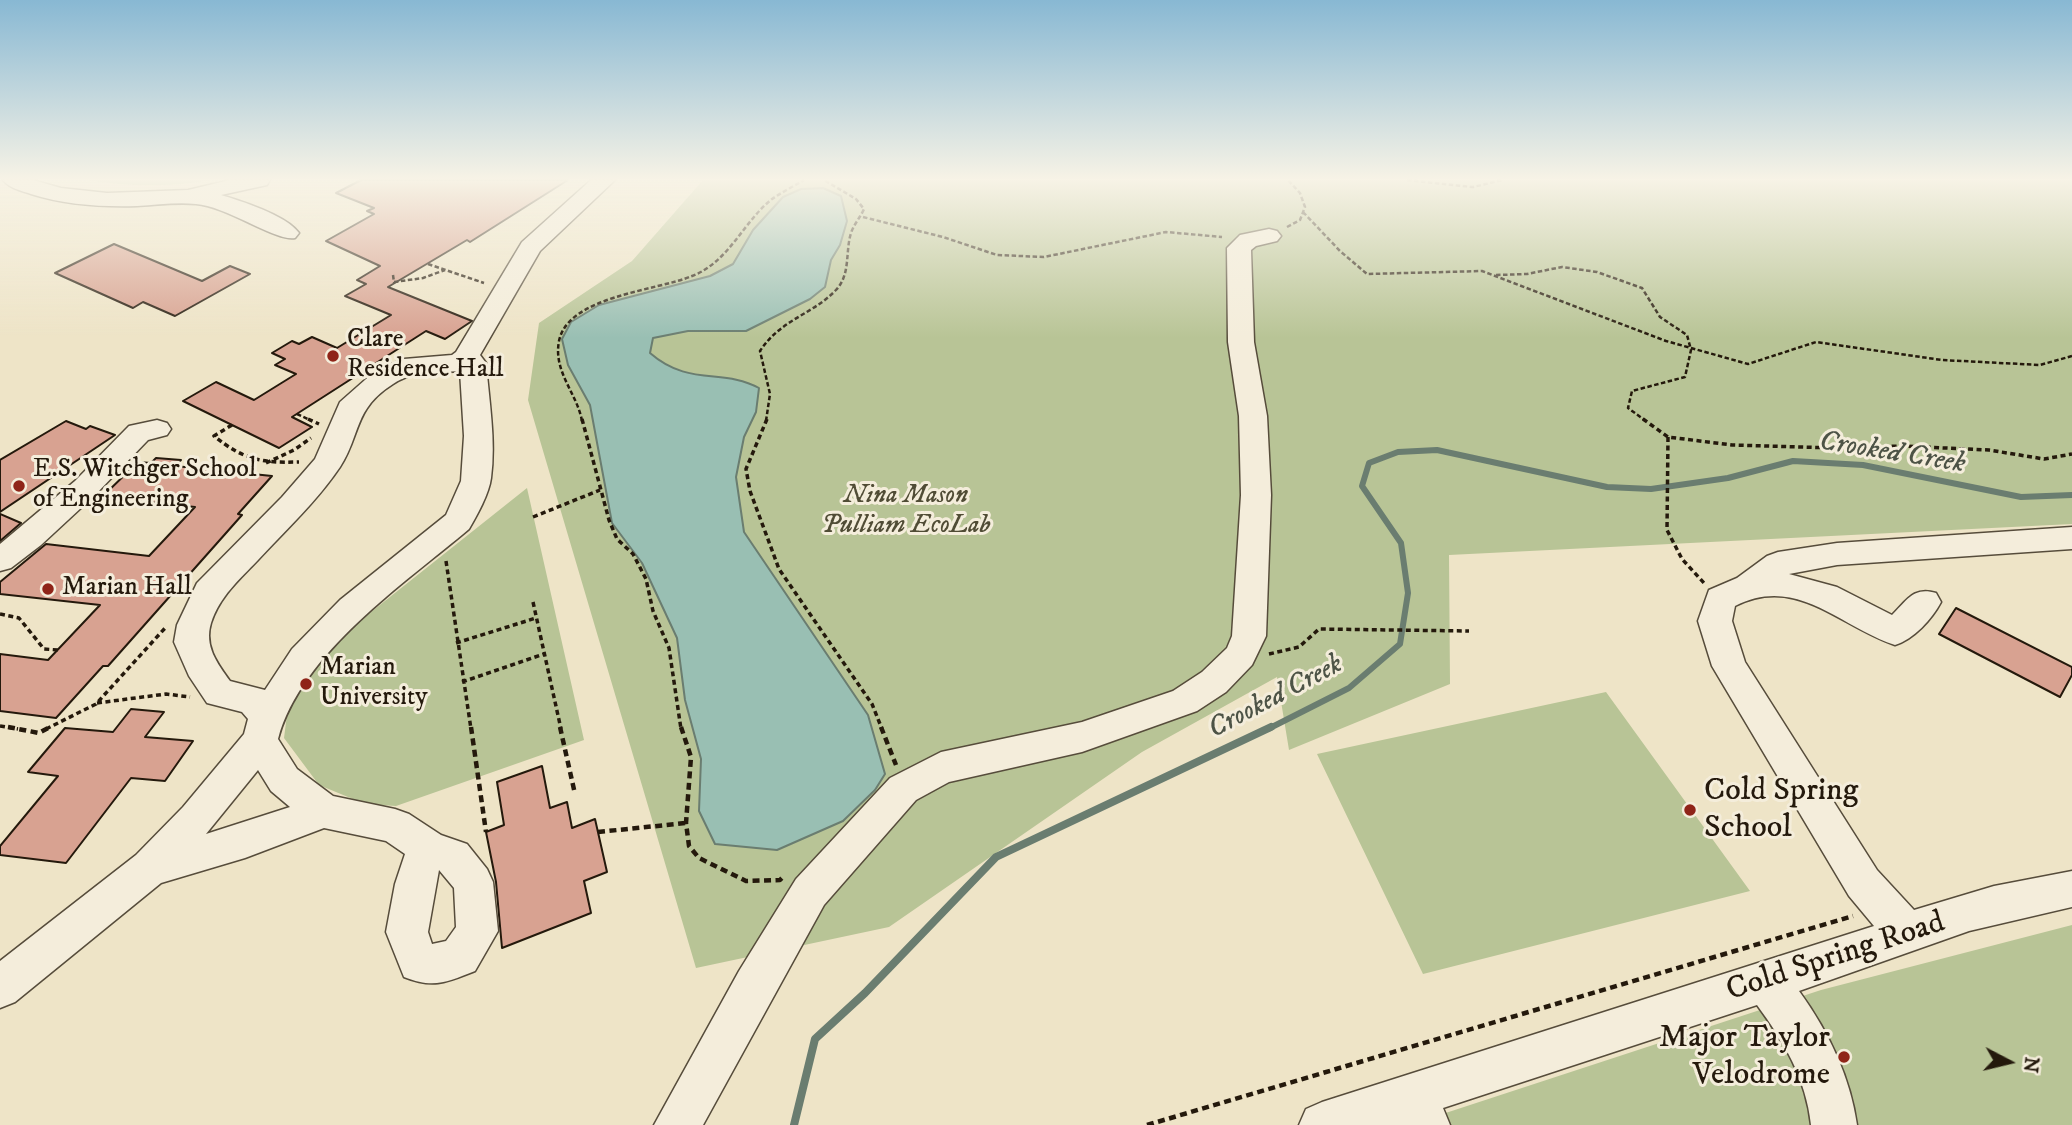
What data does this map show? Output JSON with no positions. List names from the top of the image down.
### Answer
{
  "streets": {
    "street": ["Cold Spring Road"]
  },
  "water": ["Crooked Creek"],
  "parks": ["Nina Mason Pulliam EcoLab"],
  "places": [
    "Clare Residence Hall",
    "E.S. Witchger School of Engineering",
    "Marian Hall",
    "Marian University",
    "Cold Spring School",
    "Major Taylor Velodrome"
  ],
  "north": "right"
}
